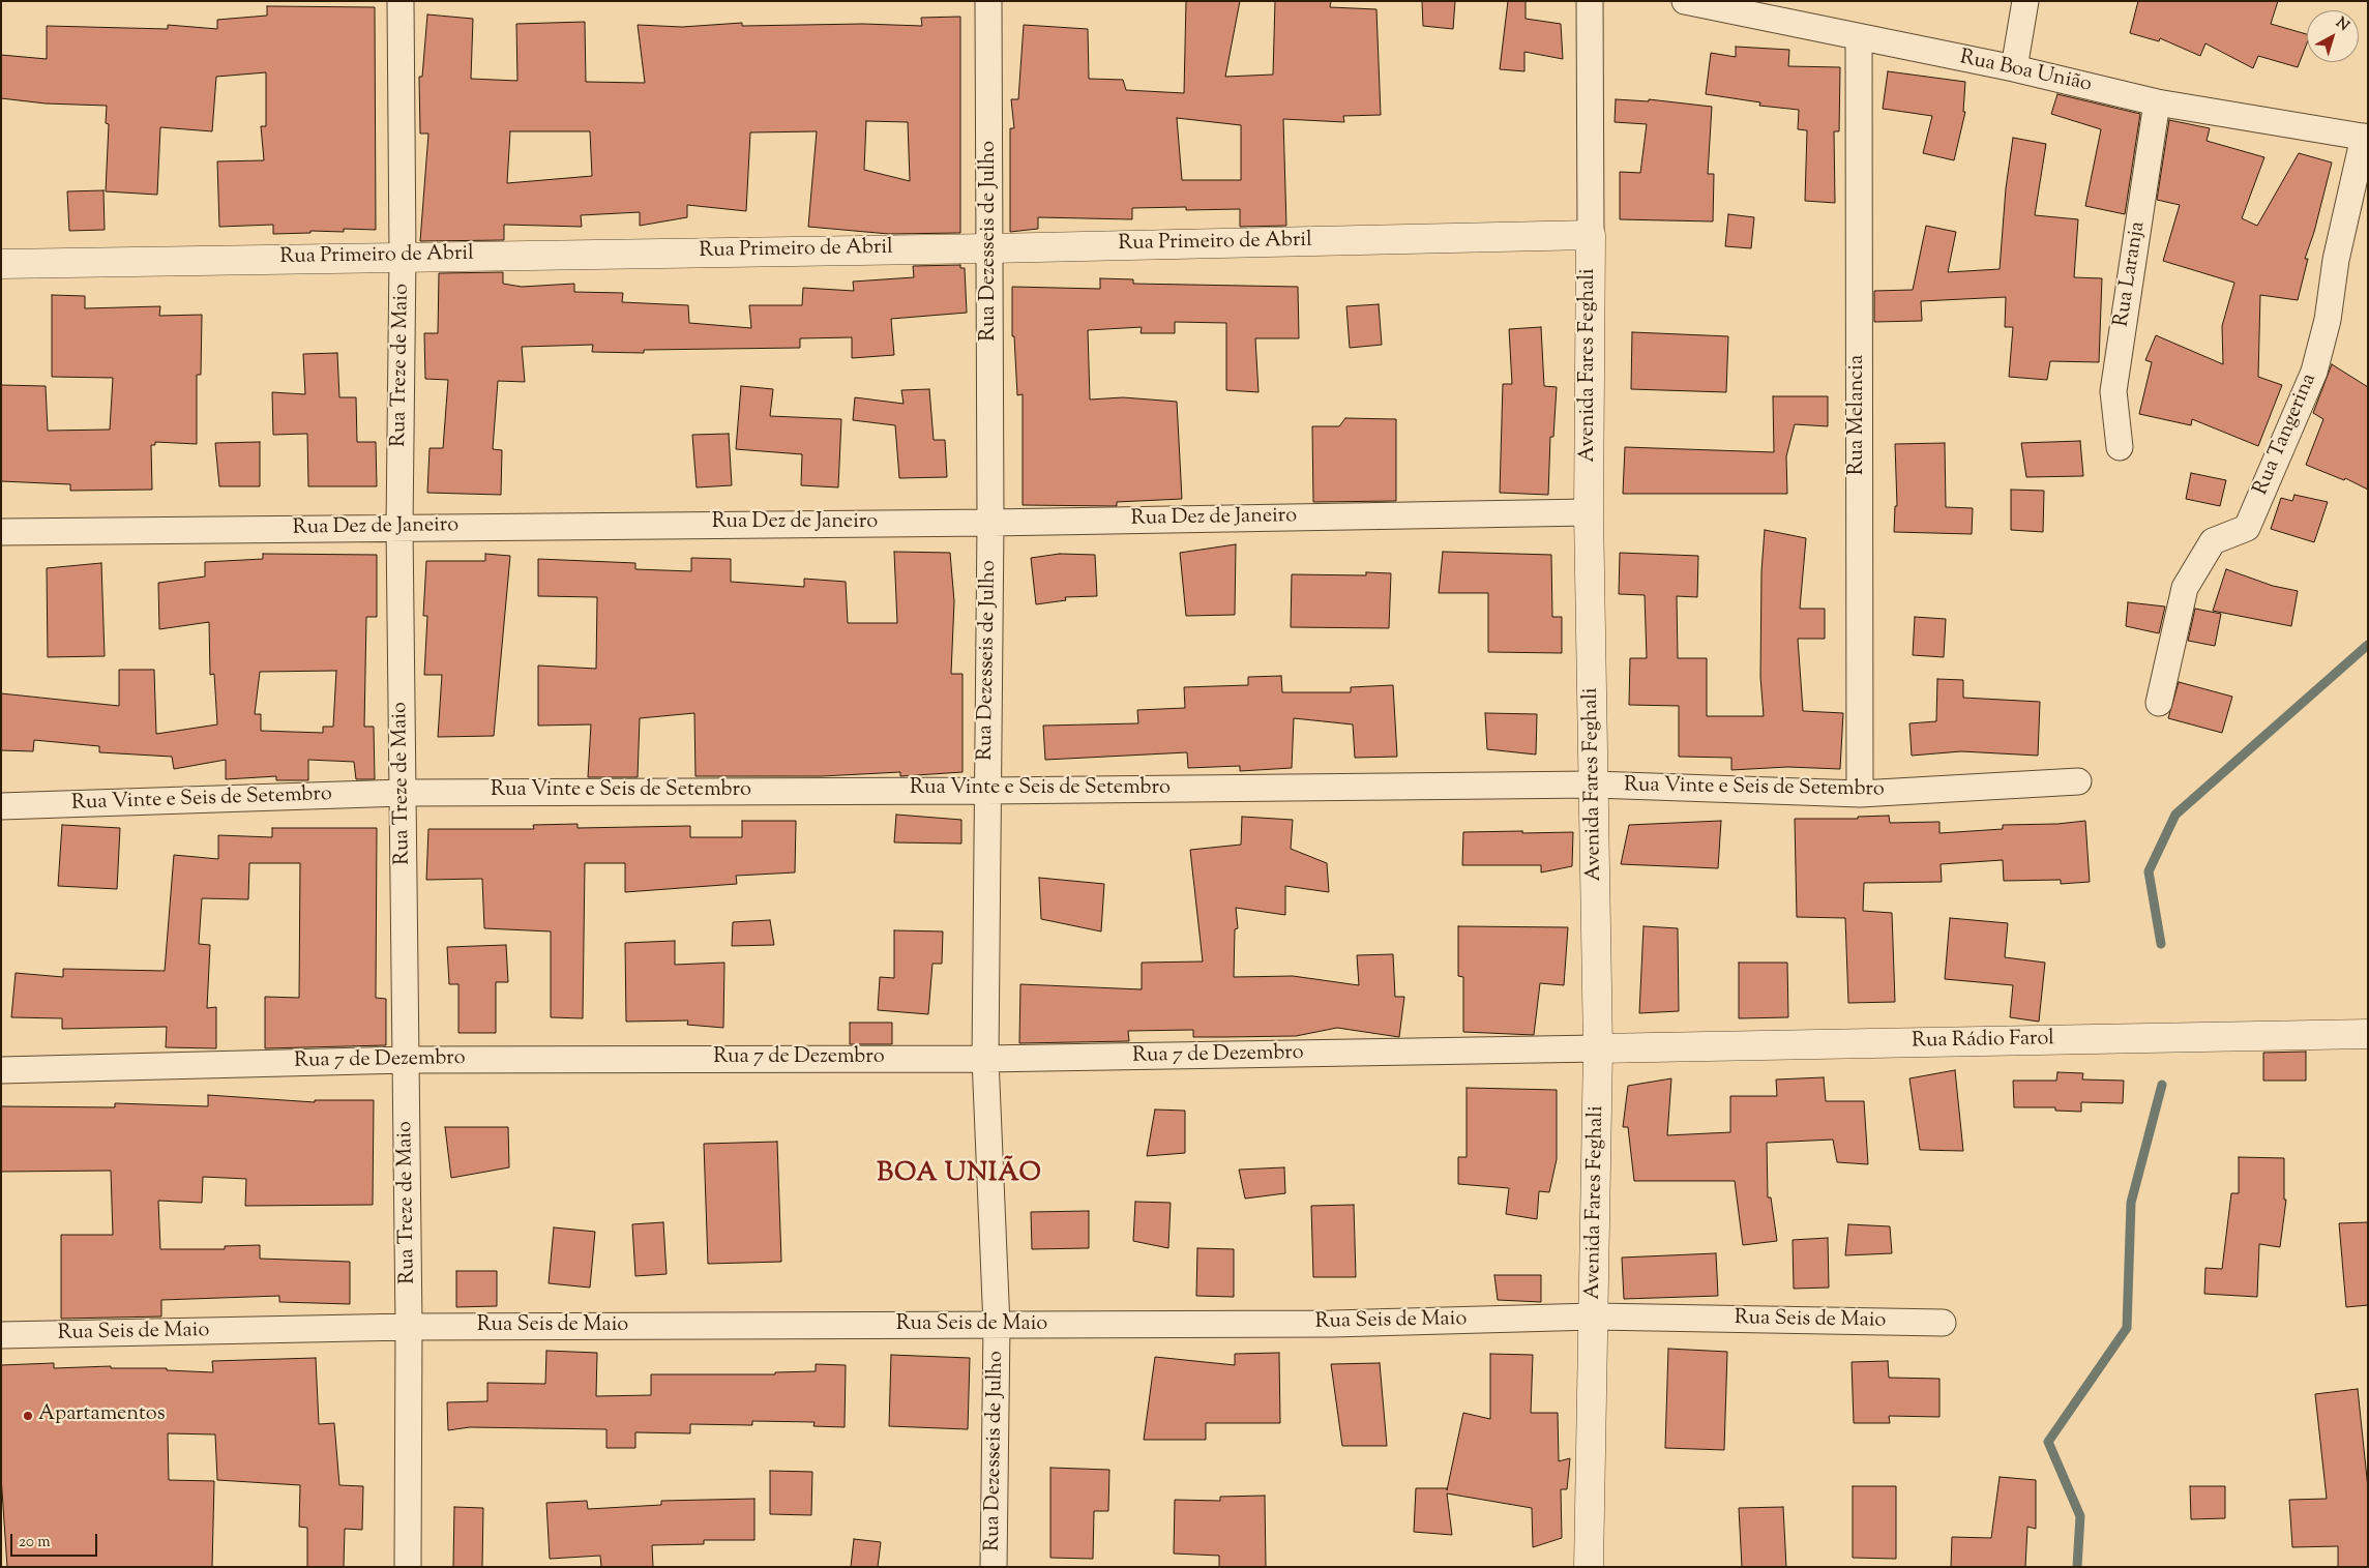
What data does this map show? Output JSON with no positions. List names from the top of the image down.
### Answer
{
  "streets": {
    "street": [
      "Rua Boa União",
      "Rua Dezesseis de Julho",
      "Rua Primeiro de Abril",
      "Rua Laranja",
      "Rua Treze de Maio",
      "Avenida Fares Feghali",
      "Rua Melancia",
      "Rua Tangerina",
      "Rua Dez de Janeiro",
      "Rua Vinte e Seis de Setembro",
      "Rua Rádio Farol",
      "Rua 7 de Dezembro",
      "Rua Seis de Maio"
    ]
  },
  "crossings": [
    ["Rua Boa União", "Rua Laranja"],
    ["Rua Boa União", "Rua Melancia"],
    ["Rua Boa União", "Rua Tangerina"],
    ["Rua Dezesseis de Julho", "Rua Primeiro de Abril"],
    ["Rua Dezesseis de Julho", "Rua Dez de Janeiro"],
    ["Rua Dezesseis de Julho", "Rua Vinte e Seis de Setembro"],
    ["Rua Dezesseis de Julho", "Rua 7 de Dezembro"],
    ["Rua Dezesseis de Julho", "Rua Seis de Maio"],
    ["Rua Primeiro de Abril", "Rua Treze de Maio"],
    ["Rua Primeiro de Abril", "Avenida Fares Feghali"],
    ["Rua Treze de Maio", "Rua Dez de Janeiro"],
    ["Rua Treze de Maio", "Rua Vinte e Seis de Setembro"],
    ["Rua Treze de Maio", "Rua 7 de Dezembro"],
    ["Rua Treze de Maio", "Rua Seis de Maio"],
    ["Avenida Fares Feghali", "Rua Dez de Janeiro"],
    ["Avenida Fares Feghali", "Rua Vinte e Seis de Setembro"],
    ["Avenida Fares Feghali", "Rua Rádio Farol"],
    ["Avenida Fares Feghali", "Rua 7 de Dezembro"],
    ["Avenida Fares Feghali", "Rua Seis de Maio"],
    ["Rua Melancia", "Rua Vinte e Seis de Setembro"],
    ["Rua Rádio Farol", "Rua 7 de Dezembro"]
  ],
  "districts": ["BOA UNIÃO"],
  "places": ["Apartamentos"],
  "scale_bar": "20 m",
  "north": "top right"
}
